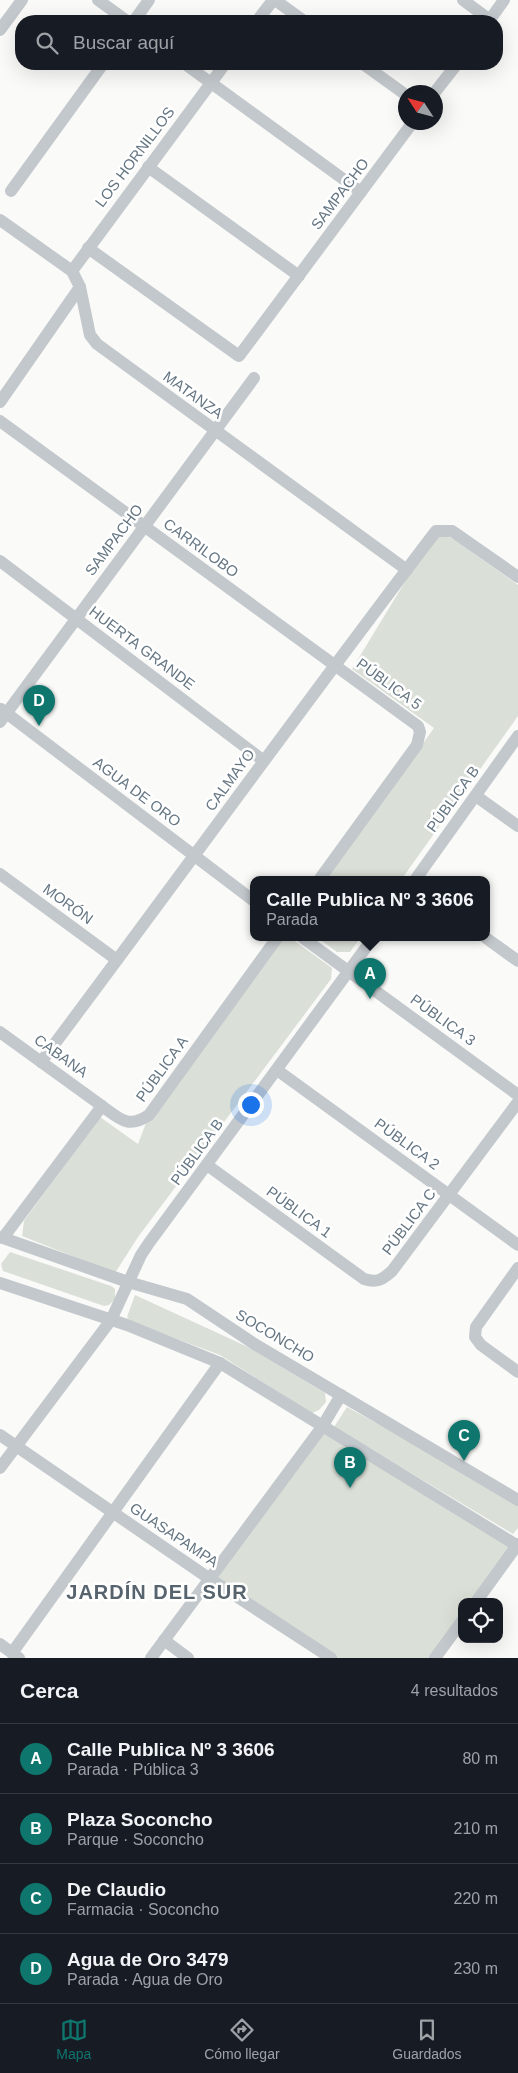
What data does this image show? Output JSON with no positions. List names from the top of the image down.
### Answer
{
  "streets": {
    "street": [
      "LOS HORNILLOS",
      "SAMPACHO",
      "MATANZA",
      "CARRILOBO",
      "HUERTA GRANDE",
      "PÚBLICA 5",
      "CALMAYO",
      "AGUA DE ORO",
      "PÚBLICA B",
      "MORÓN",
      "PÚBLICA 3",
      "CABANA",
      "PÚBLICA A",
      "PÚBLICA 2",
      "PÚBLICA 1",
      "PÚBLICA C",
      "SOCONCHO",
      "GUASAPAMPA"
    ]
  },
  "crossings": [
    ["LOS HORNILLOS", "SAMPACHO"],
    ["LOS HORNILLOS", "MATANZA"],
    ["SAMPACHO", "MATANZA"],
    ["SAMPACHO", "CARRILOBO"],
    ["SAMPACHO", "HUERTA GRANDE"],
    ["SAMPACHO", "AGUA DE ORO"],
    ["MATANZA", "CALMAYO"],
    ["CARRILOBO", "PÚBLICA 5"],
    ["CARRILOBO", "CALMAYO"],
    ["HUERTA GRANDE", "CALMAYO"],
    ["PÚBLICA 5", "CALMAYO"],
    ["CALMAYO", "AGUA DE ORO"],
    ["CALMAYO", "MORÓN"],
    ["CALMAYO", "CABANA"],
    ["PÚBLICA B", "PÚBLICA 3"],
    ["PÚBLICA B", "PÚBLICA 2"],
    ["PÚBLICA B", "PÚBLICA 1"],
    ["PÚBLICA B", "SOCONCHO"],
    ["PÚBLICA B", "GUASAPAMPA"],
    ["CABANA", "PÚBLICA A"],
    ["PÚBLICA 2", "PÚBLICA C"],
    ["PÚBLICA 1", "PÚBLICA C"]
  ],
  "districts": ["JARDÍN DEL SUR"],
  "north": "top left",
  "page": {
    "search": "Buscar aquí",
    "pins": [
      "D",
      "A",
      "C",
      "B"
    ],
    "popup": ["Calle Publica Nº 3 3606", "Parada"],
    "heading": ["Cerca", "4 resultados"],
    "list": [
      {
        "mark": "A",
        "name": "Calle Publica Nº 3 3606",
        "note": "Parada · Pública 3",
        "value": "80 m"
      },
      {
        "mark": "B",
        "name": "Plaza Soconcho",
        "note": "Parque · Soconcho",
        "value": "210 m"
      },
      {
        "mark": "C",
        "name": "De Claudio",
        "note": "Farmacia · Soconcho",
        "value": "220 m"
      },
      {
        "mark": "D",
        "name": "Agua de Oro 3479",
        "note": "Parada · Agua de Oro",
        "value": "230 m"
      }
    ],
    "nav": ["Mapa", "Cómo llegar", "Guardados"]
  }
}
